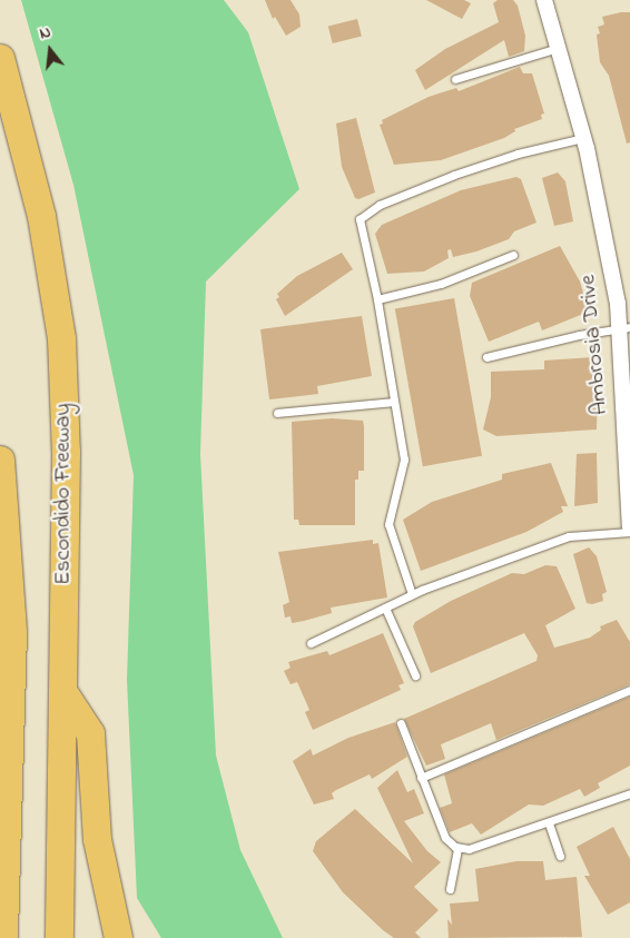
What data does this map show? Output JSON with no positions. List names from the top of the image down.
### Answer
{
  "streets": {
    "highway": ["Escondido Freeway"],
    "street": ["Ambrosia Drive"]
  },
  "north": "top"
}
